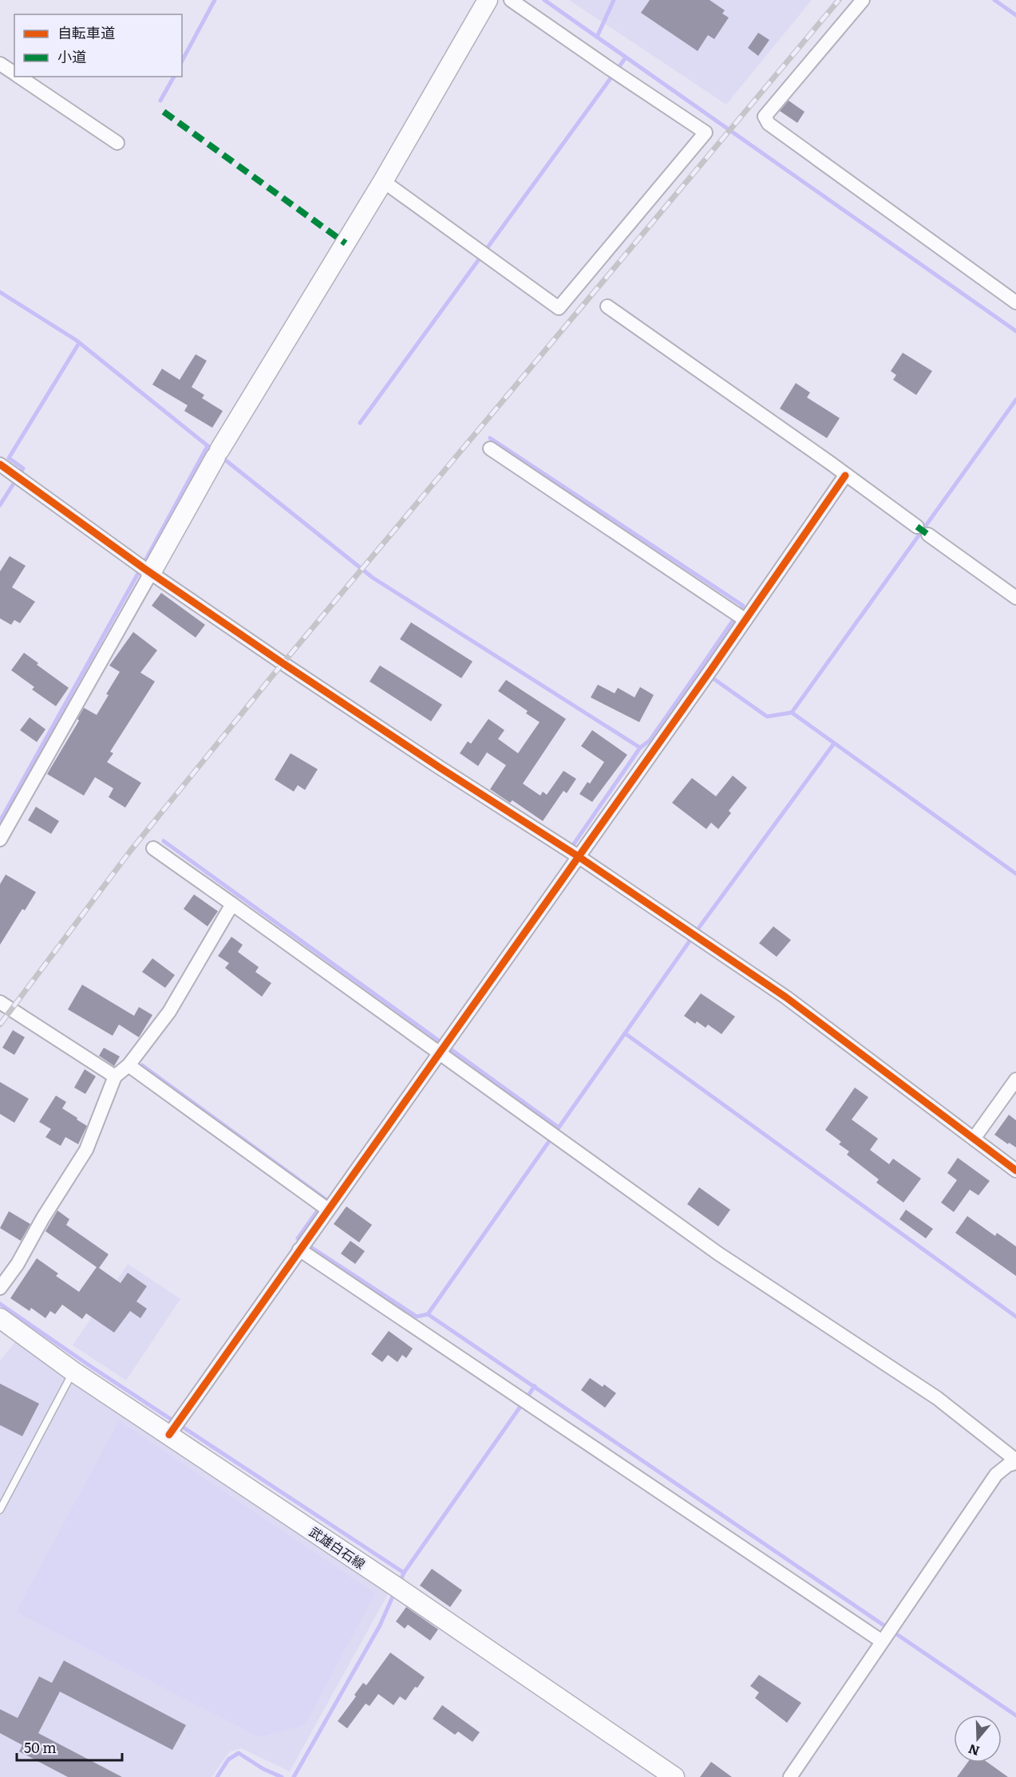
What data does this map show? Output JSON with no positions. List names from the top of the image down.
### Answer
{
  "streets": {
    "main road": ["武雄白石線"]
  },
  "legend": ["自転車道", "小道"],
  "scale_bar": "50 m",
  "north": "bottom"
}
